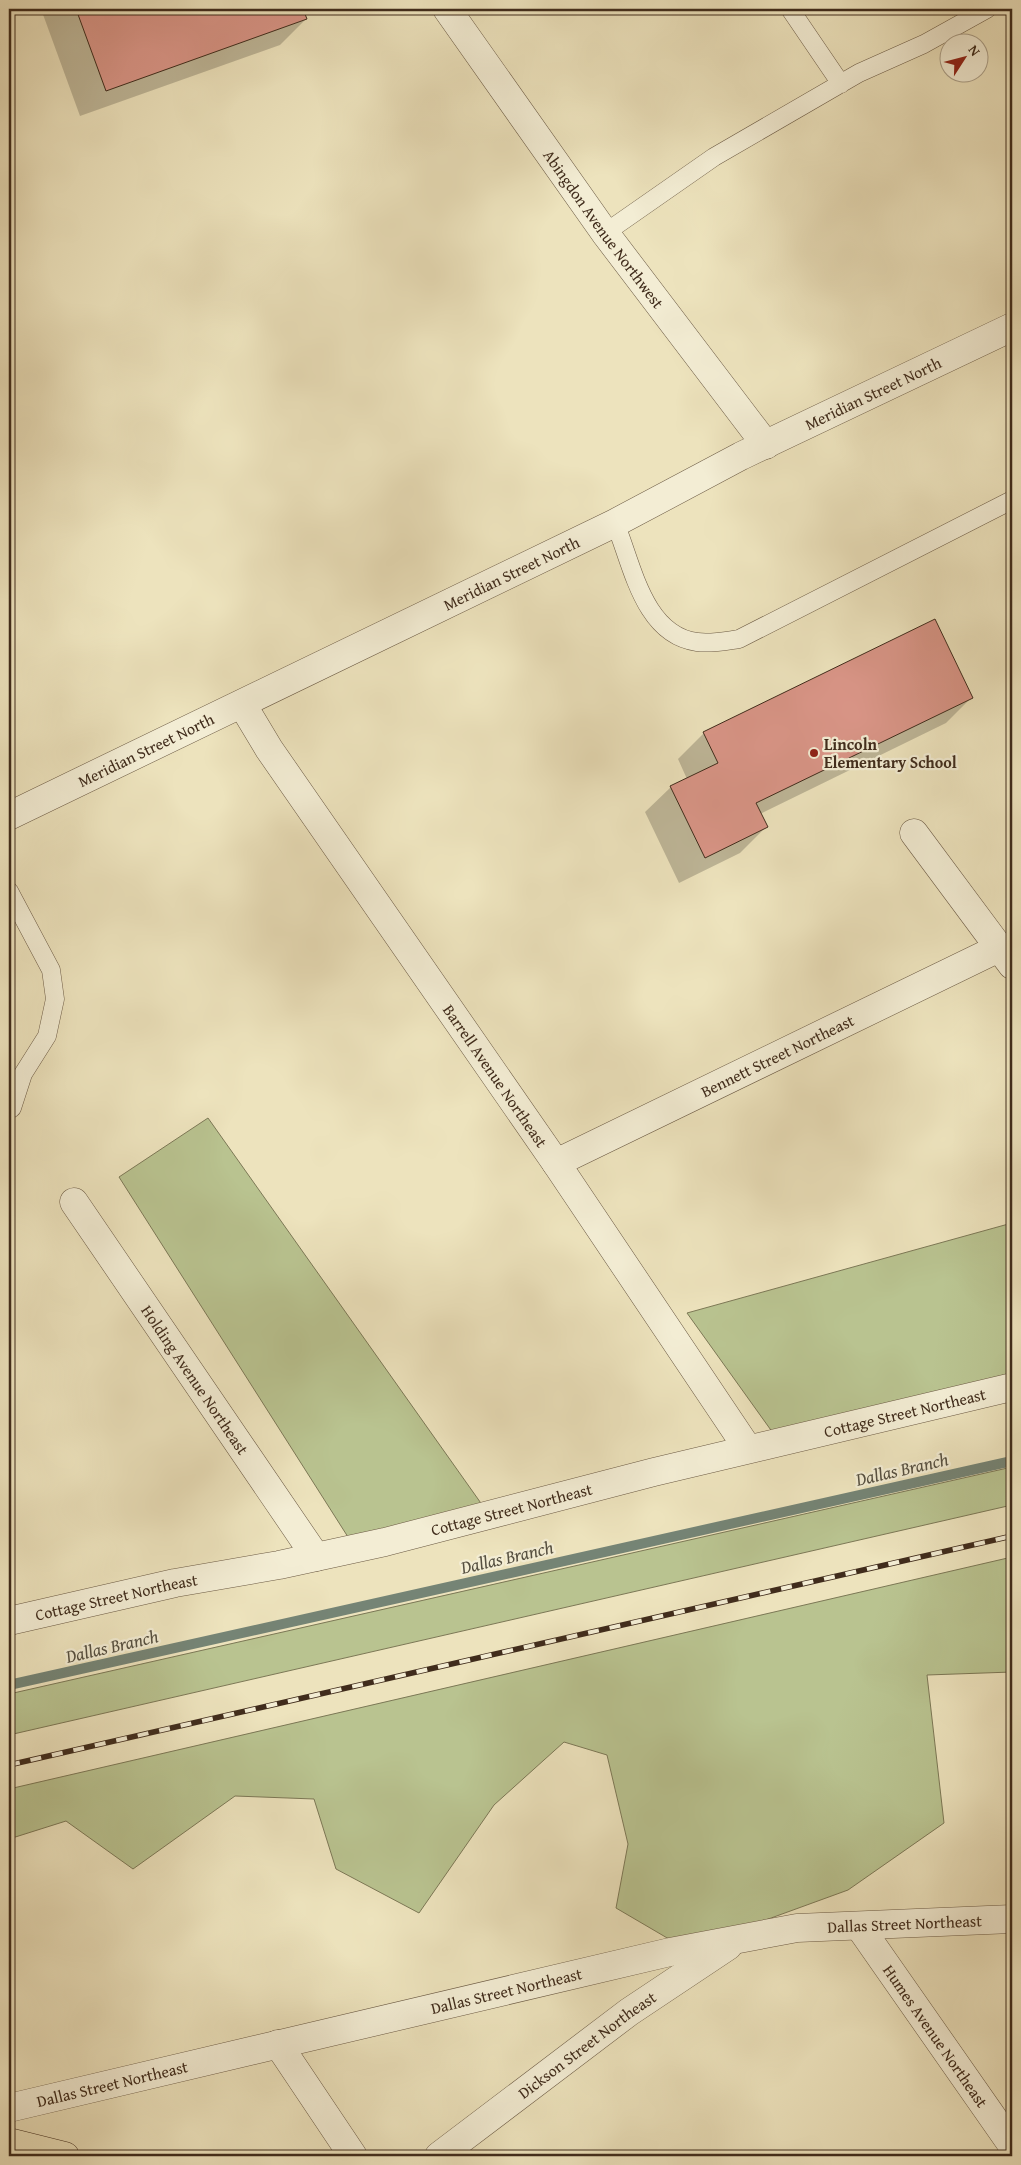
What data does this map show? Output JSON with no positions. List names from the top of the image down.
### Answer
{
  "streets": {
    "street": [
      "Abingdon Avenue Northwest",
      "Meridian Street North",
      "Bennett Street Northeast",
      "Barrell Avenue Northeast",
      "Holding Avenue Northeast",
      "Cottage Street Northeast",
      "Dallas Street Northeast",
      "Humes Avenue Northeast",
      "Dickson Street Northeast"
    ]
  },
  "crossings": [
    ["Abingdon Avenue Northwest", "Meridian Street North"],
    ["Meridian Street North", "Barrell Avenue Northeast"],
    ["Bennett Street Northeast", "Barrell Avenue Northeast"],
    ["Barrell Avenue Northeast", "Cottage Street Northeast"],
    ["Holding Avenue Northeast", "Cottage Street Northeast"],
    ["Dallas Street Northeast", "Humes Avenue Northeast"],
    ["Dallas Street Northeast", "Dickson Street Northeast"]
  ],
  "water": ["Dallas Branch"],
  "places": ["Lincoln Elementary School"],
  "north": "top right"
}
